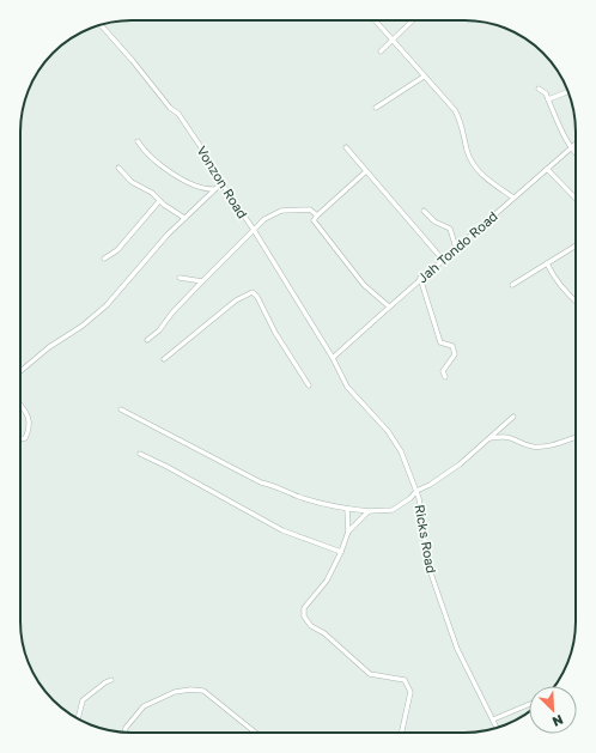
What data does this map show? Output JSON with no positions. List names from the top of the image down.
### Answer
{
  "streets": {
    "street": ["Vonzon Road", "Jah Tondo Road", "Ricks Road"]
  },
  "crossings": [
    ["Vonzon Road", "Jah Tondo Road"],
    ["Vonzon Road", "Ricks Road"],
    ["Jah Tondo Road", "Ricks Road"]
  ],
  "north": "bottom right"
}
